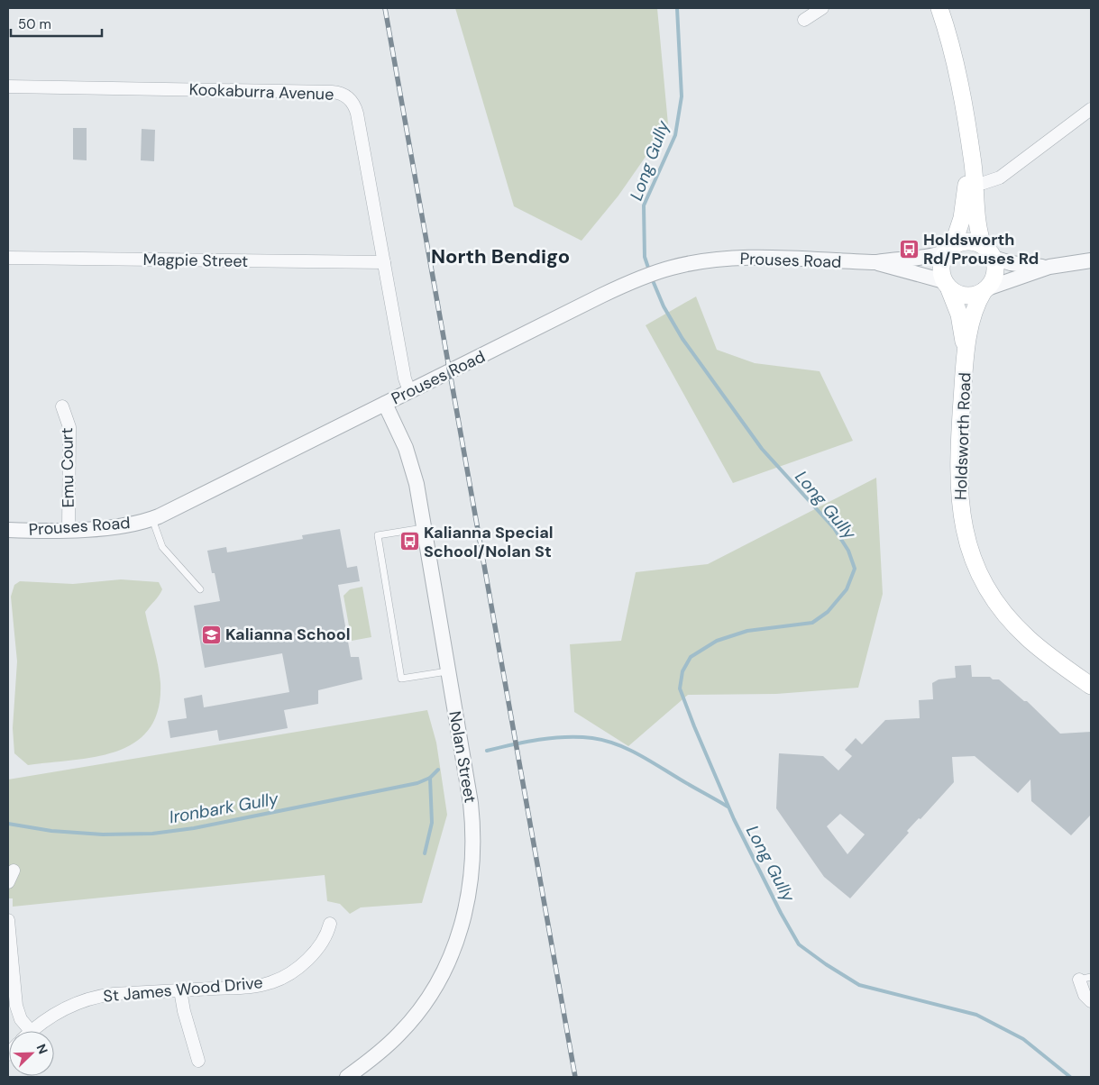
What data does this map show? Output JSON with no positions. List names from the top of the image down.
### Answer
{
  "streets": {
    "main road": ["Holdsworth Road"],
    "street": [
      "Kookaburra Avenue",
      "Magpie Street",
      "Prouses Road",
      "Emu Court",
      "Nolan Street",
      "St James Wood Drive"
    ]
  },
  "crossings": [
    ["Kookaburra Avenue", "Magpie Street"],
    ["Kookaburra Avenue", "Prouses Road"],
    ["Prouses Road", "Holdsworth Road"],
    ["Prouses Road", "Emu Court"],
    ["Prouses Road", "Nolan Street"]
  ],
  "districts": ["North Bendigo"],
  "water": ["Long Gully", "Ironbark Gully"],
  "places": {
    "bus stop": ["Holdsworth Rd/Prouses Rd", "Kalianna Special School/Nolan St"],
    "school or university": ["Kalianna School"]
  },
  "scale_bar": "50 m",
  "north": "top right"
}
